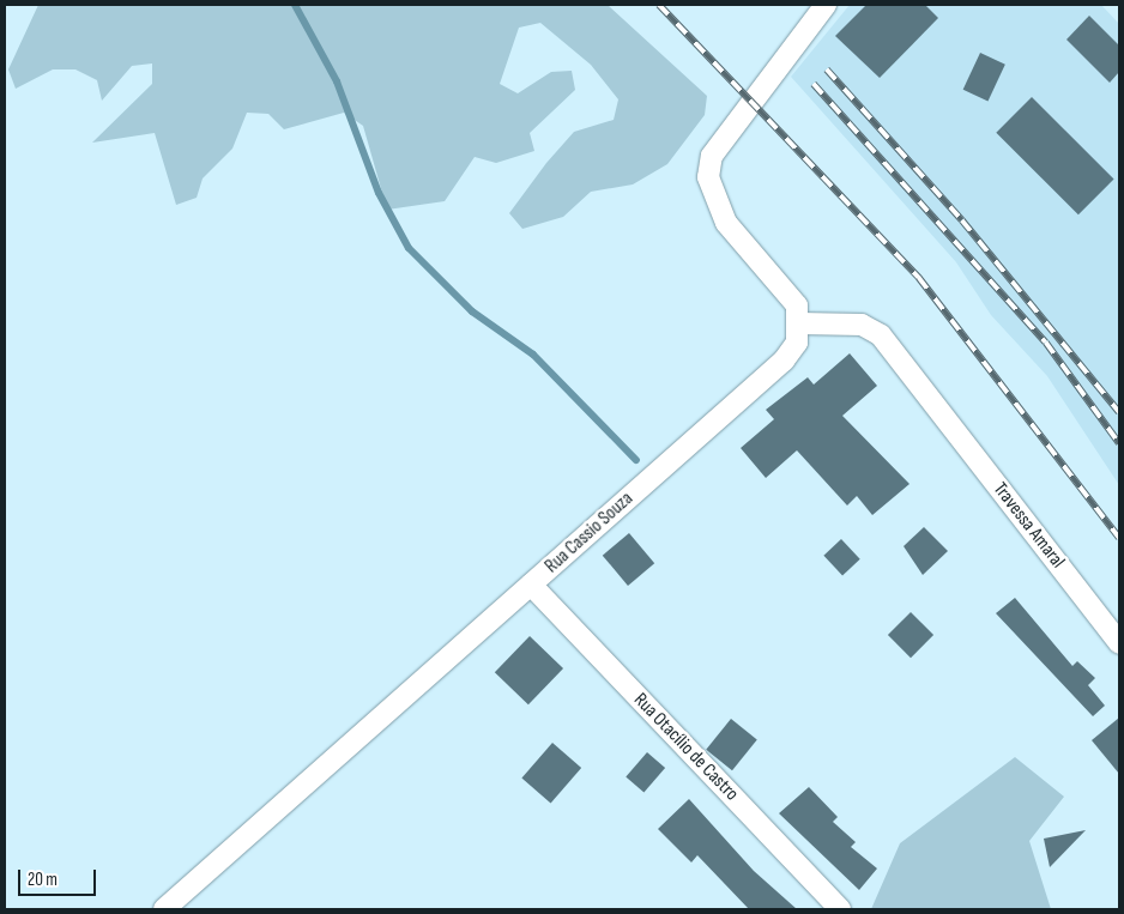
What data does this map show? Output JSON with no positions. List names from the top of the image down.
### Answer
{
  "streets": {
    "street": ["Travessa Amaral", "Rua Cassio Souza", "Rua Otacílio de Castro"]
  },
  "crossings": [
    ["Travessa Amaral", "Rua Cassio Souza"],
    ["Rua Cassio Souza", "Rua Otacílio de Castro"]
  ],
  "scale_bar": "20 m"
}
